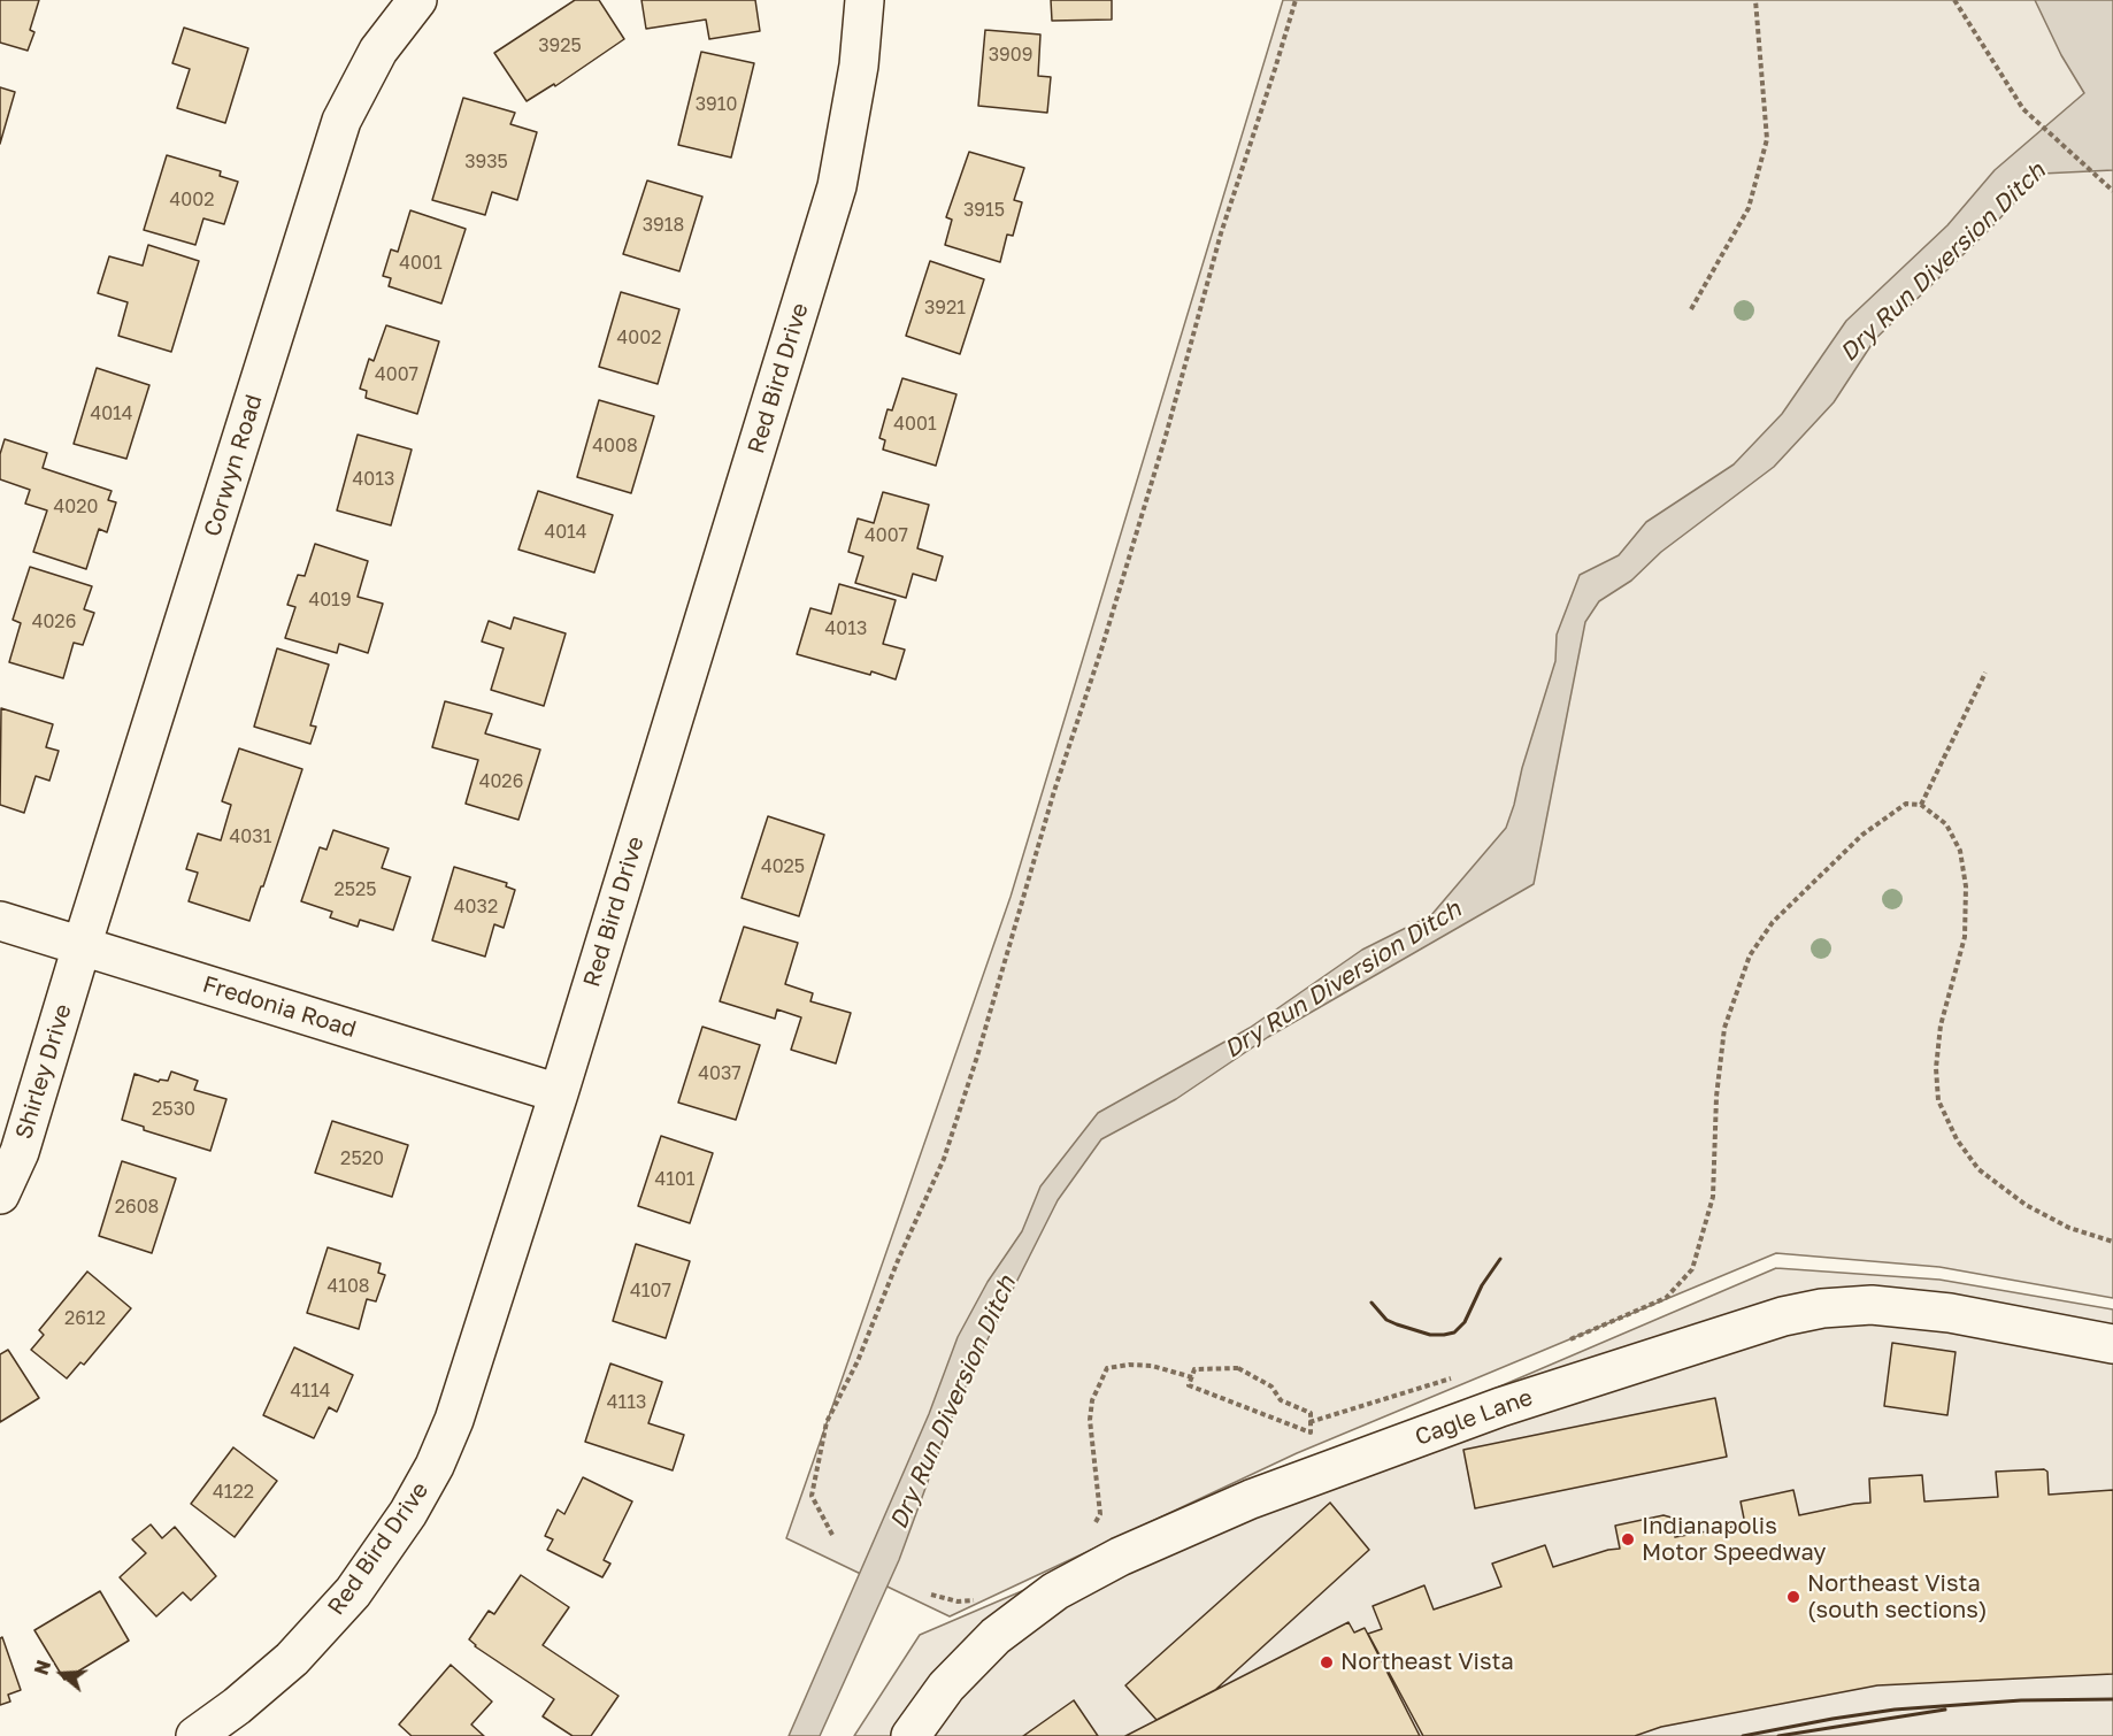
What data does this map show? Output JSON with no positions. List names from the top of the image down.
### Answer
{
  "streets": {
    "street": [
      "Red Bird Drive",
      "Corwyn Road",
      "Fredonia Road",
      "Shirley Drive",
      "Cagle Lane"
    ]
  },
  "crossings": [
    ["Red Bird Drive", "Fredonia Road"],
    ["Corwyn Road", "Fredonia Road"],
    ["Corwyn Road", "Shirley Drive"],
    ["Fredonia Road", "Shirley Drive"]
  ],
  "water": ["Dry Run Diversion Ditch"],
  "places": ["Indianapolis Motor Speedway", "Northeast Vista (south sections)", "Northeast Vista"],
  "house_numbers": [
    "3925",
    "3909",
    "3910",
    "3935",
    "4002",
    "3915",
    "3918",
    "4001",
    "3921",
    "4002",
    "4007",
    "4014",
    "4001",
    "4008",
    "4013",
    "4020",
    "4014",
    "4007",
    "4019",
    "4026",
    "4013",
    "4026",
    "4031",
    "4025",
    "2525",
    "4032",
    "4037",
    "2530",
    "2520",
    "4101",
    "2608",
    "4108",
    "4107",
    "2612",
    "4114",
    "4113",
    "4122"
  ],
  "north": "left"
}
